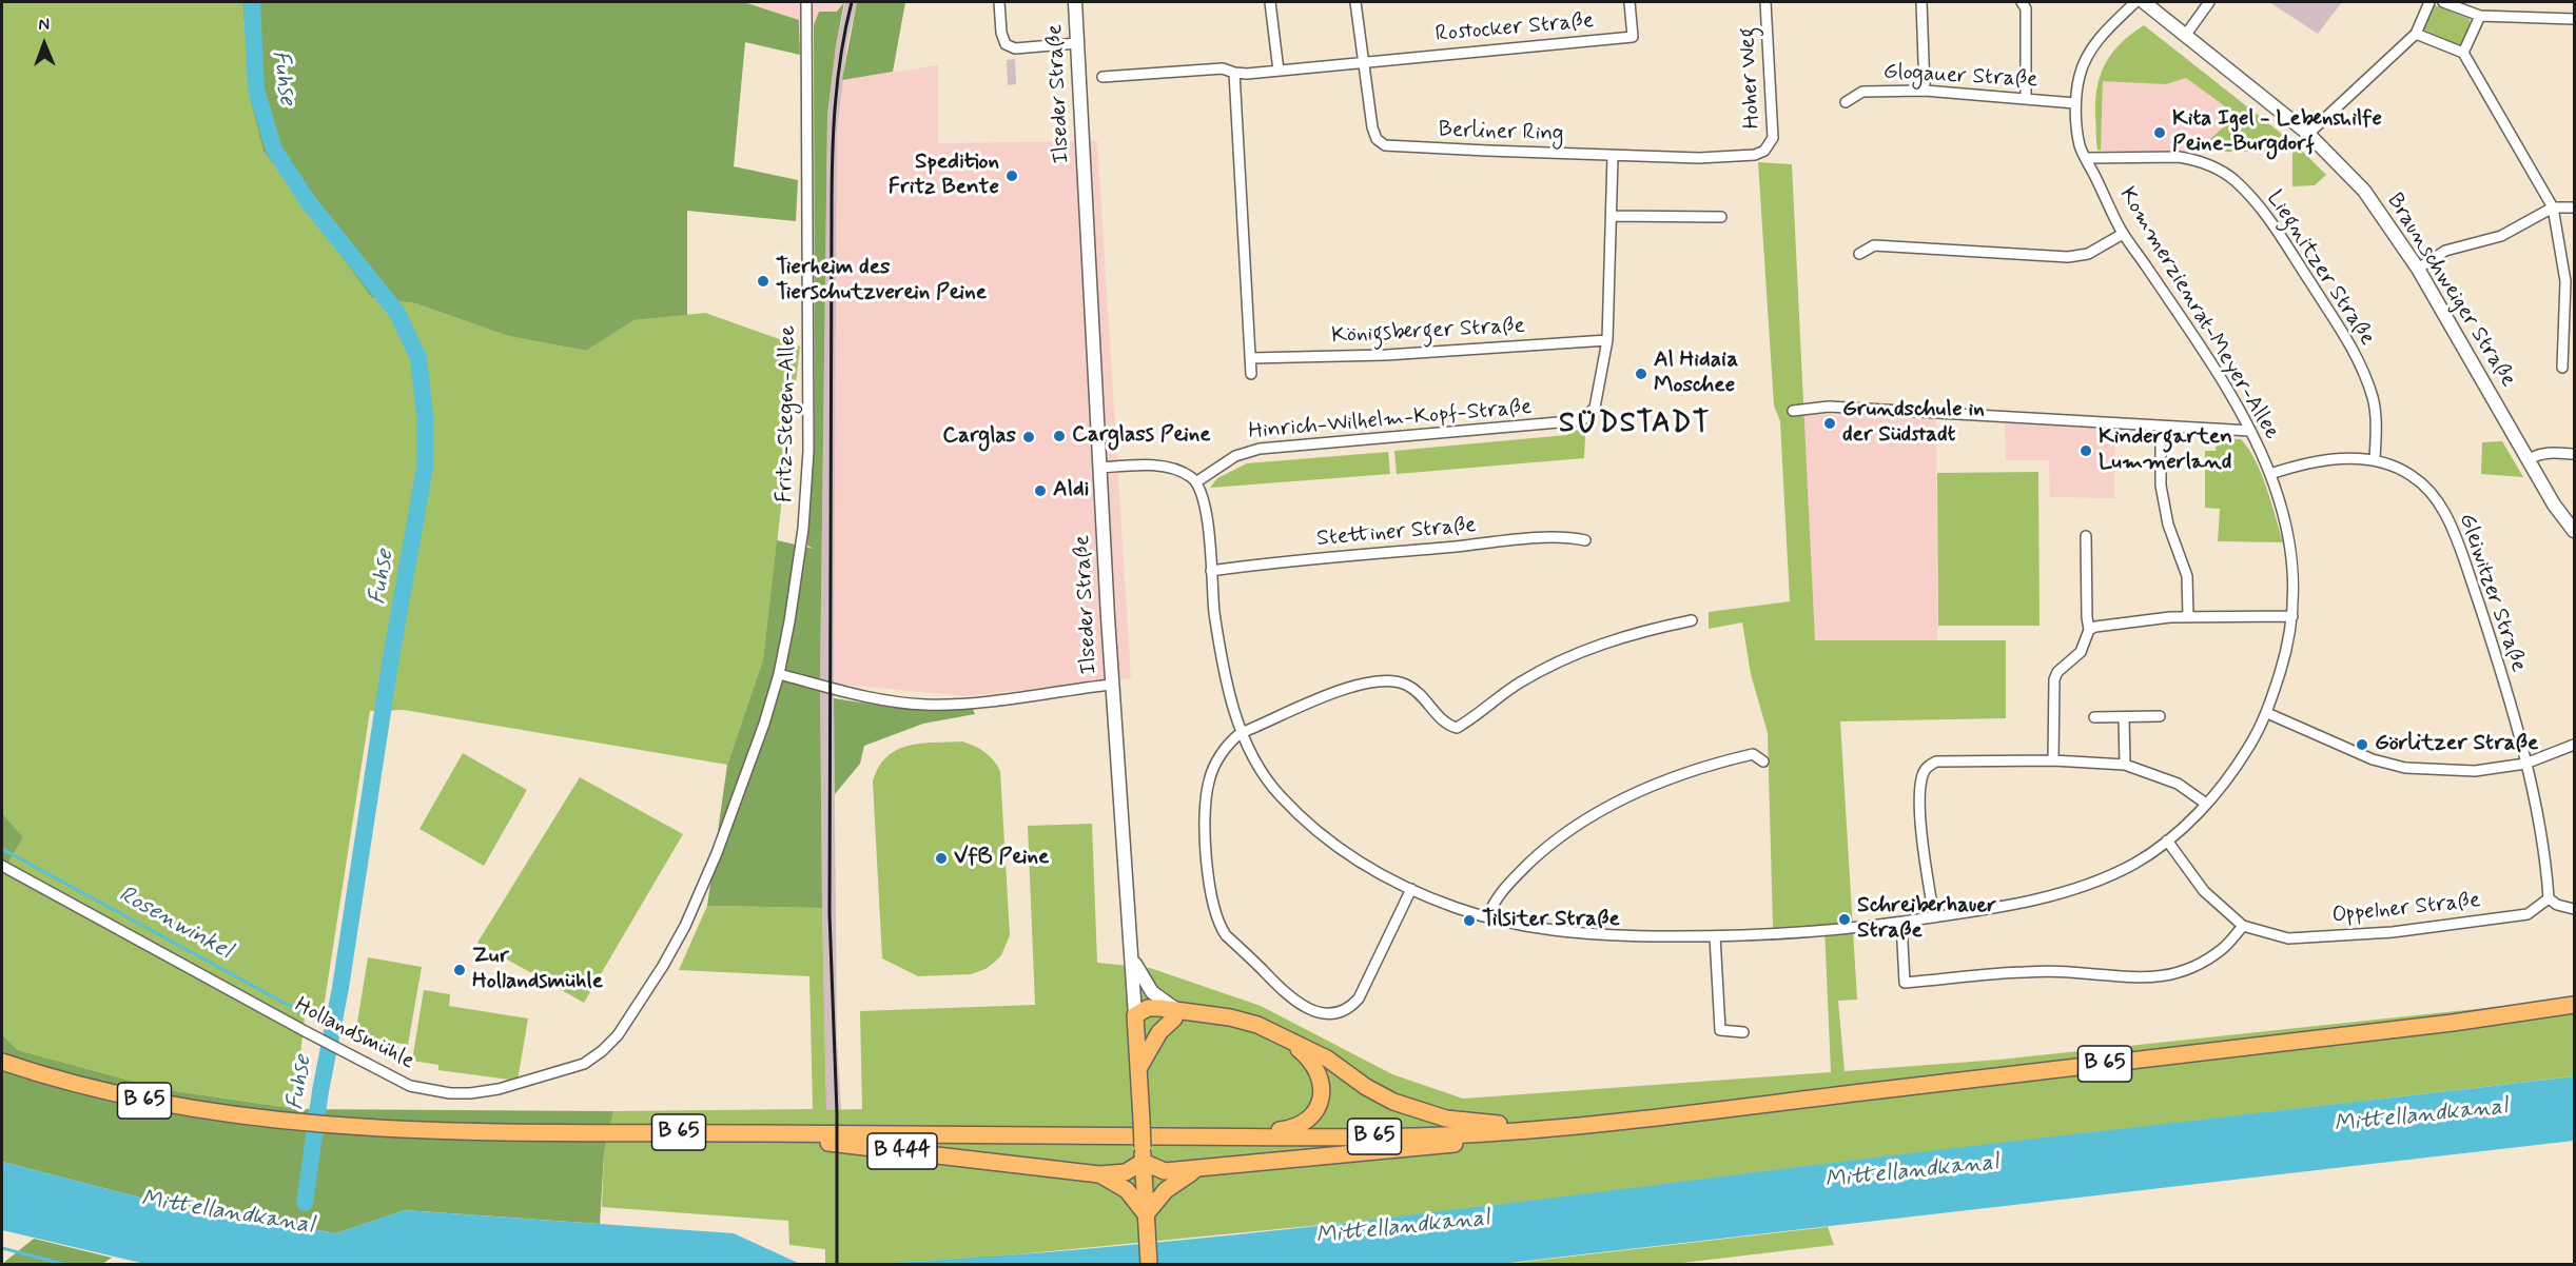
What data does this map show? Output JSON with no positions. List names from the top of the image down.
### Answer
{
  "streets": {
    "main road": ["B 65", "B 444"],
    "street": [
      "Rostocker Straße",
      "Glogauer Straße",
      "Hoher Weg",
      "Ilseder Straße",
      "Berliner Ring",
      "Liegnitzer Straße",
      "Braunschweiger Straße",
      "Kommerzienrat-Meyer-Allee",
      "Königsberger Straße",
      "Fritz-Stegen-Allee",
      "Hinrich-Wilhelm-Kopf-Straße",
      "Stettiner Straße",
      "Gleiwitzer Straße",
      "Oppelner Straße",
      "Hollandsmühle"
    ]
  },
  "crossings": [
    ["Rostocker Straße", "Berliner Ring"],
    ["Glogauer Straße", "Kommerzienrat-Meyer-Allee"],
    ["Hoher Weg", "Berliner Ring"],
    ["Liegnitzer Straße", "Kommerzienrat-Meyer-Allee"],
    ["Liegnitzer Straße", "Gleiwitzer Straße"],
    ["Kommerzienrat-Meyer-Allee", "Hinrich-Wilhelm-Kopf-Straße"],
    ["Kommerzienrat-Meyer-Allee", "Stettiner Straße"],
    ["Kommerzienrat-Meyer-Allee", "Gleiwitzer Straße"],
    ["Kommerzienrat-Meyer-Allee", "Oppelner Straße"],
    ["Königsberger Straße", "Hinrich-Wilhelm-Kopf-Straße"],
    ["Fritz-Stegen-Allee", "Hollandsmühle"],
    ["B 65", "B 444"]
  ],
  "districts": ["SÜDSTADT"],
  "water": ["Fuhse", "Rosenwinkel", "Mittellandkanal"],
  "places": [
    "Kita Igel - Lebenshilfe Peine-Burgdorf",
    "Spedition Fritz Bente",
    "Tierheim des Tierschutzverein Peine",
    "Al Hidaia Moschee",
    "Grundschule in der Südstadt",
    "Carglass Peine",
    "Carglas",
    "Kindergarten Lummerland",
    "Aldi",
    "Görlitzer Straße",
    "VfB Peine",
    "Schreiberhauer Straße",
    "Tilsiter Straße",
    "Zur Hollandsmühle"
  ],
  "north": "top"
}
